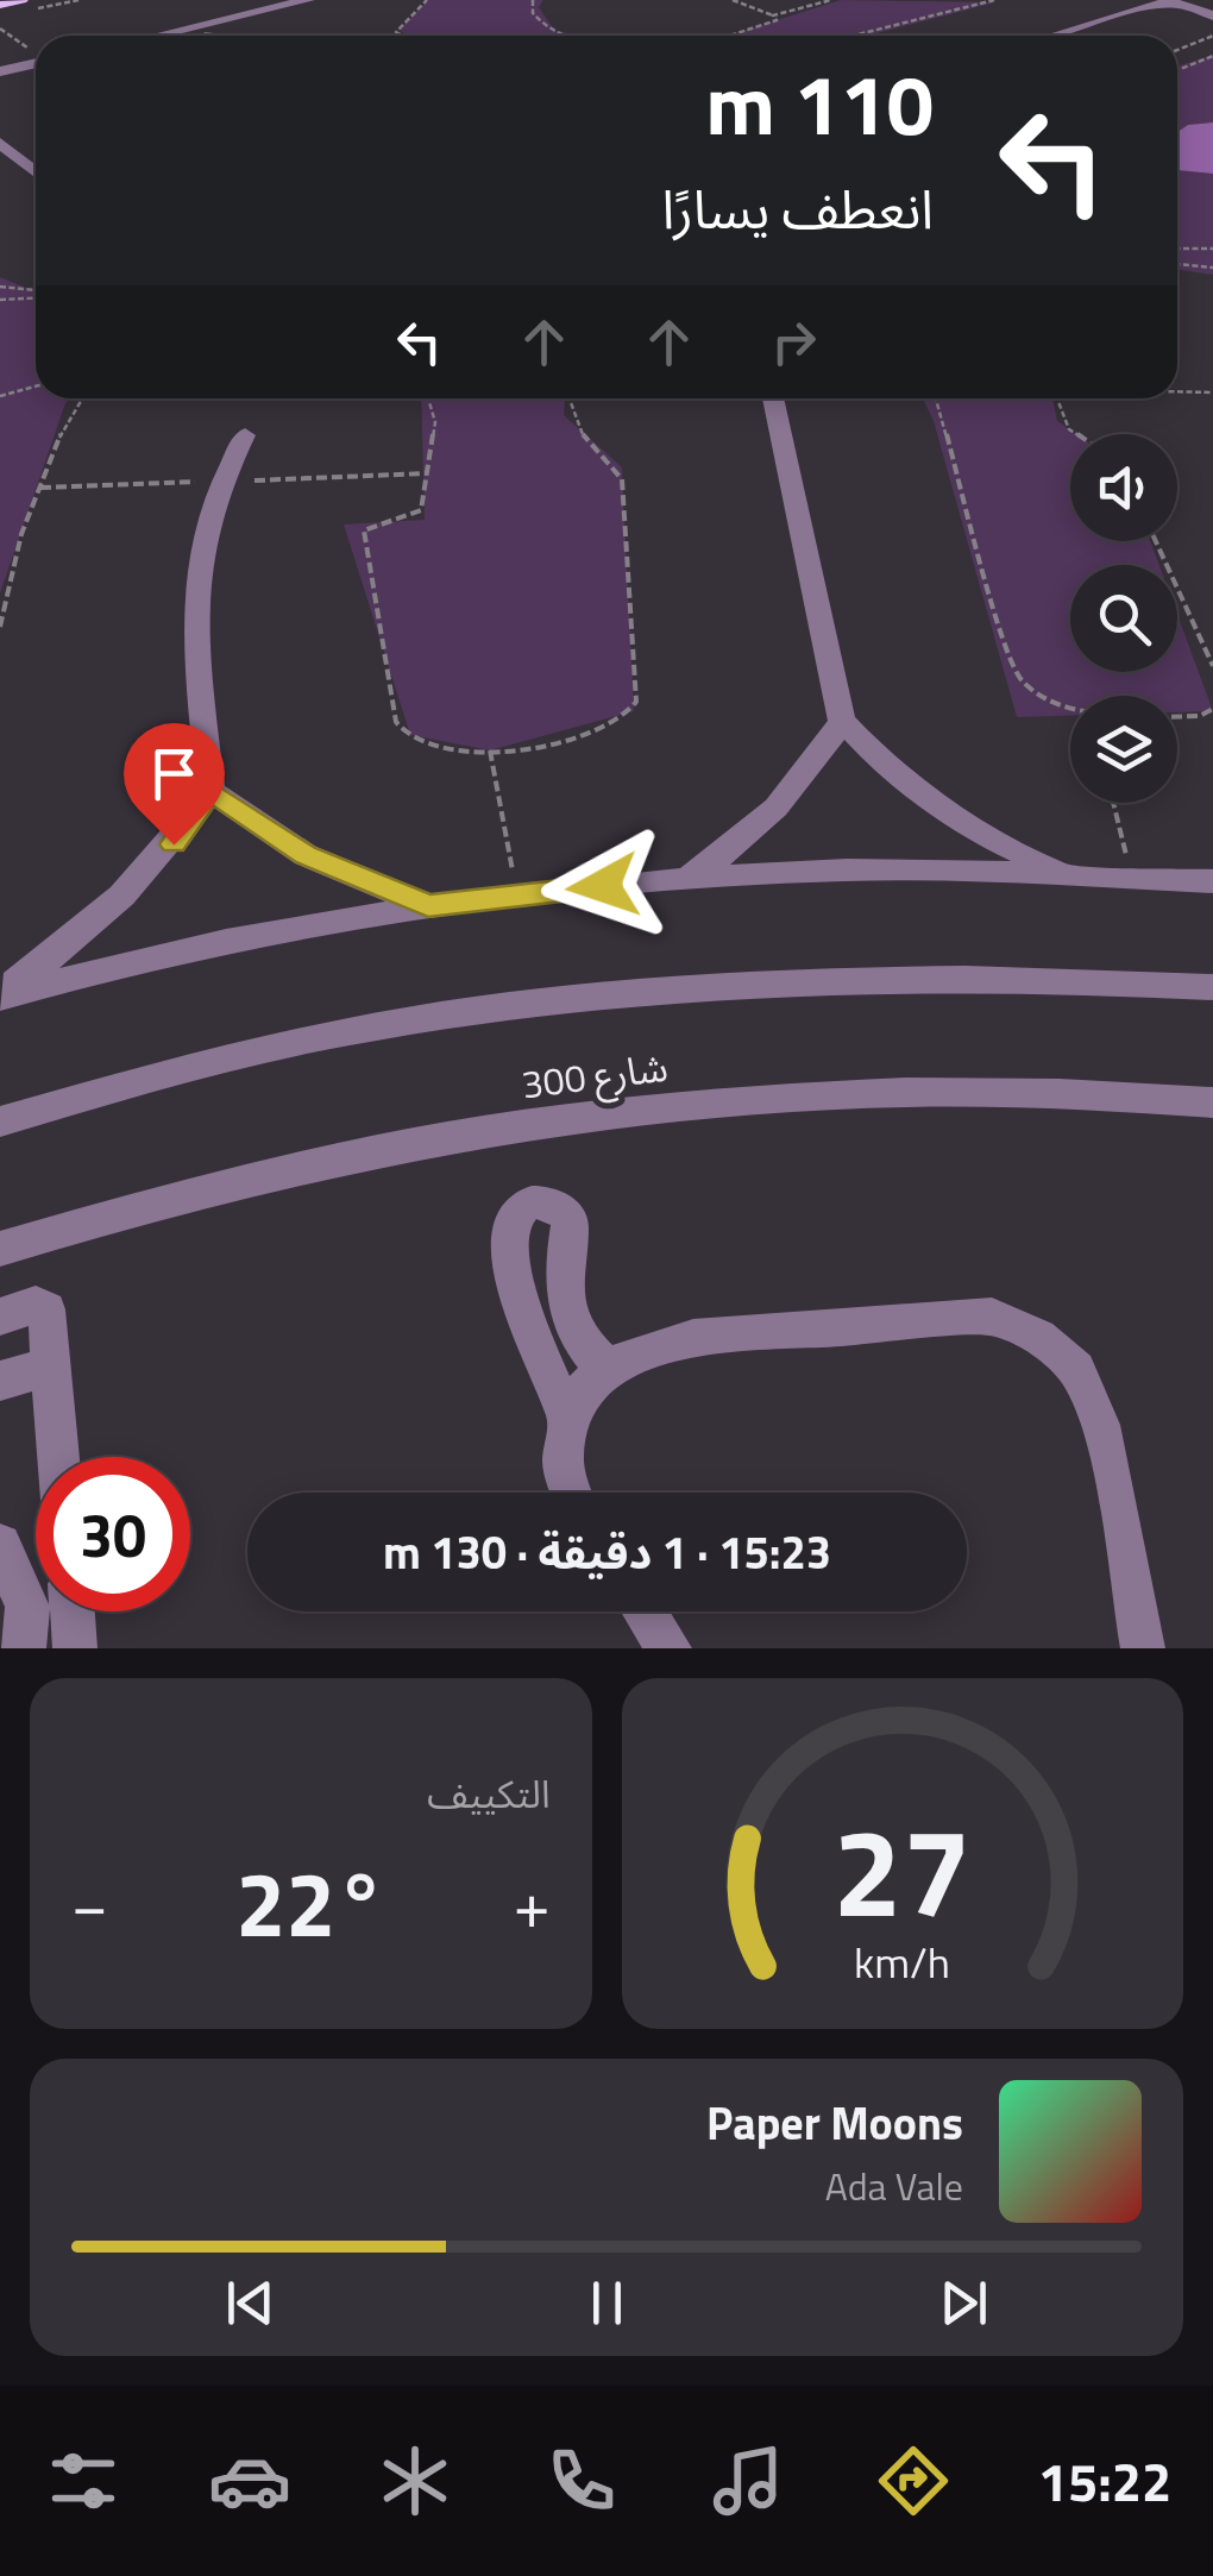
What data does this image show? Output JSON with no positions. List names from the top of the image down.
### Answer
{
  "streets": {
    "street": ["شارع 300"]
  },
  "page": {
    "turn": ["110 m", "انعطف يسارًا"],
    "limit": "30",
    "trip": "15:23 · 1 دقيقة · 130 m",
    "tile": "التكييف",
    "heat": ["−", "22°", "+"],
    "song": ["Paper Moons", "Ada Vale"],
    "tabs": "15:22",
    "gauge": ["27", "km/h"]
  }
}
